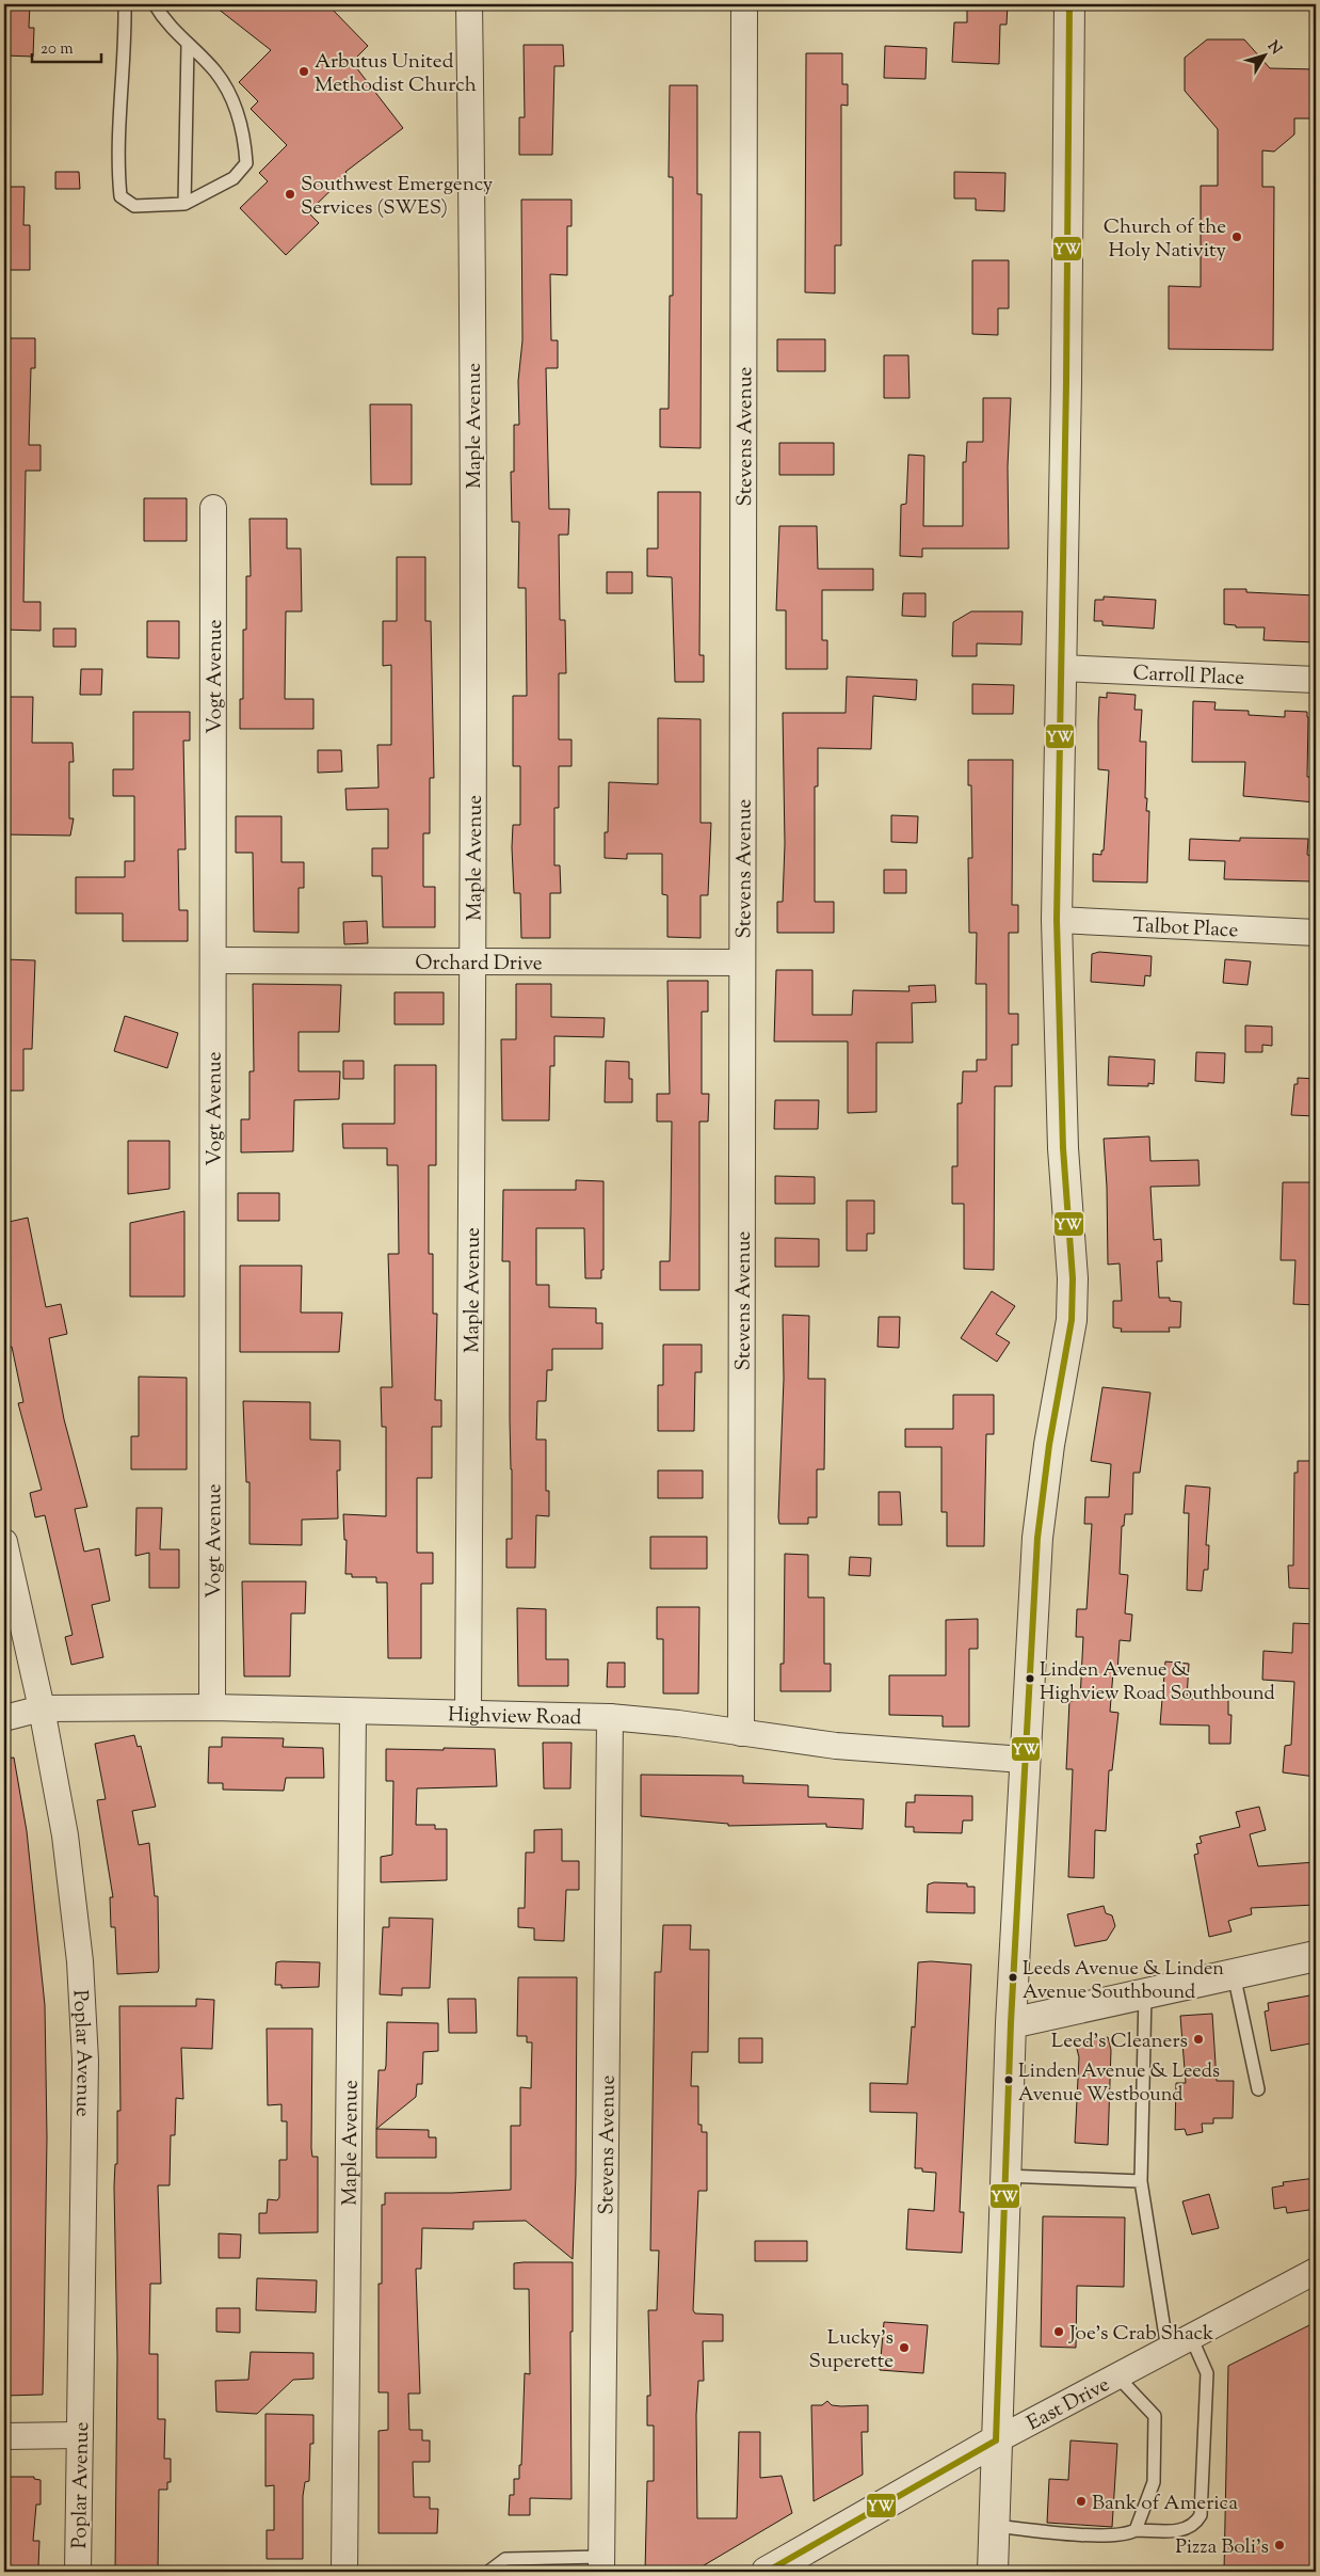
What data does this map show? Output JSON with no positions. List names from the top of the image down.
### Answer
{
  "streets": {
    "street": [
      "Maple Avenue",
      "Stevens Avenue",
      "Carroll Place",
      "Vogt Avenue",
      "Talbot Place",
      "Orchard Drive",
      "Highview Road",
      "Poplar Avenue",
      "East Drive"
    ]
  },
  "crossings": [
    ["Maple Avenue", "Orchard Drive"],
    ["Maple Avenue", "Highview Road"],
    ["Stevens Avenue", "Orchard Drive"],
    ["Stevens Avenue", "Highview Road"],
    ["Vogt Avenue", "Orchard Drive"],
    ["Vogt Avenue", "Highview Road"],
    ["Highview Road", "Poplar Avenue"]
  ],
  "places": [
    "Arbutus United Methodist Church",
    "Southwest Emergency Services (SWES)",
    "Church of the Holy Nativity",
    "Linden Avenue & Highview Road Southbound",
    "Leeds Avenue & Linden Avenue Southbound",
    "Leed's Cleaners",
    "Linden Avenue & Leeds Avenue Westbound",
    "Joe's Crab Shack",
    "Lucky's Superette",
    "Bank of America",
    "Pizza Boli's"
  ],
  "lines": ["transit line YW"],
  "scale_bar": "20 m",
  "north": "top right"
}
